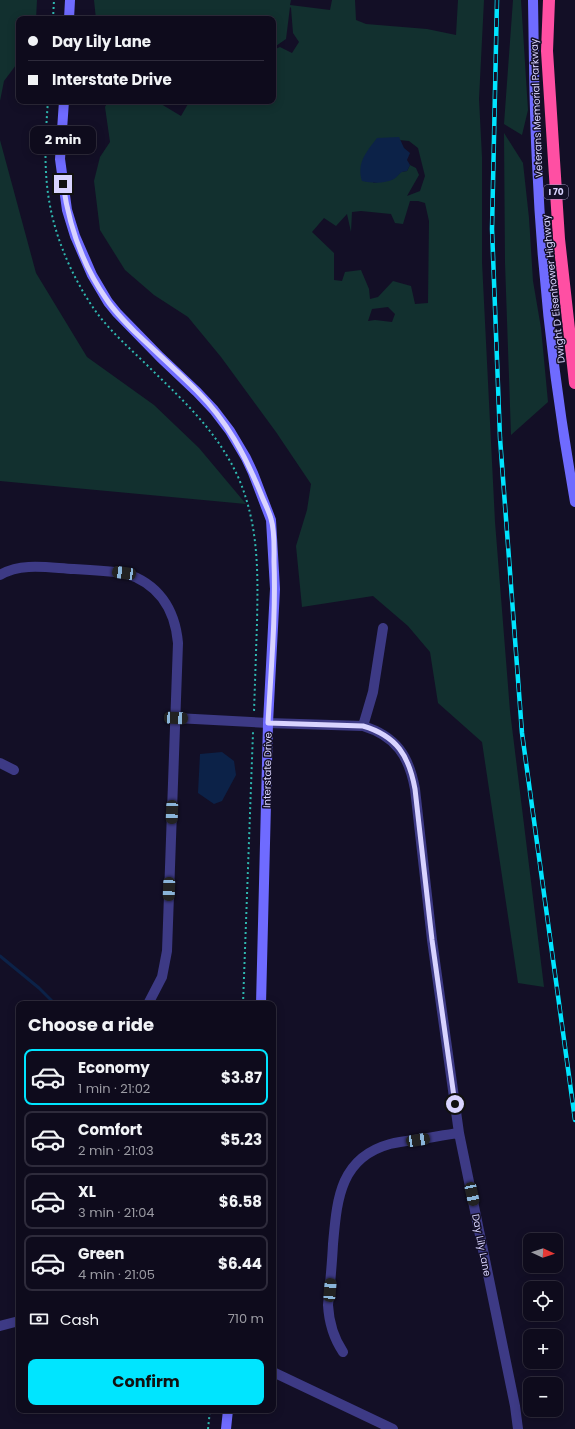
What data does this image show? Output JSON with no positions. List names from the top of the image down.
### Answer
{
  "streets": {
    "highway": ["I 70", "Dwight D Eisenhower Highway"],
    "main road": ["Veterans Memorial Parkway", "Interstate Drive"],
    "street": ["Day Lily Lane"]
  },
  "crossings": [
    ["Interstate Drive", "Day Lily Lane"]
  ],
  "north": "right",
  "page": {
    "banner": ["Day Lily Lane", "Interstate Drive"],
    "bubble": "2 min",
    "heading": "Choose a ride",
    "list": [
      {
        "name": "Economy",
        "note": "1 min · 21:02",
        "value": "$3.87"
      },
      {
        "name": "Comfort",
        "note": "2 min · 21:03",
        "value": "$5.23"
      },
      {
        "name": "XL",
        "note": "3 min · 21:04",
        "value": "$6.58"
      },
      {
        "name": "Green",
        "note": "4 min · 21:05",
        "value": "$6.44"
      }
    ],
    "map_buttons": ["+", "−"],
    "pay": ["Cash", "710 m"],
    "buttons": "Confirm"
  }
}
